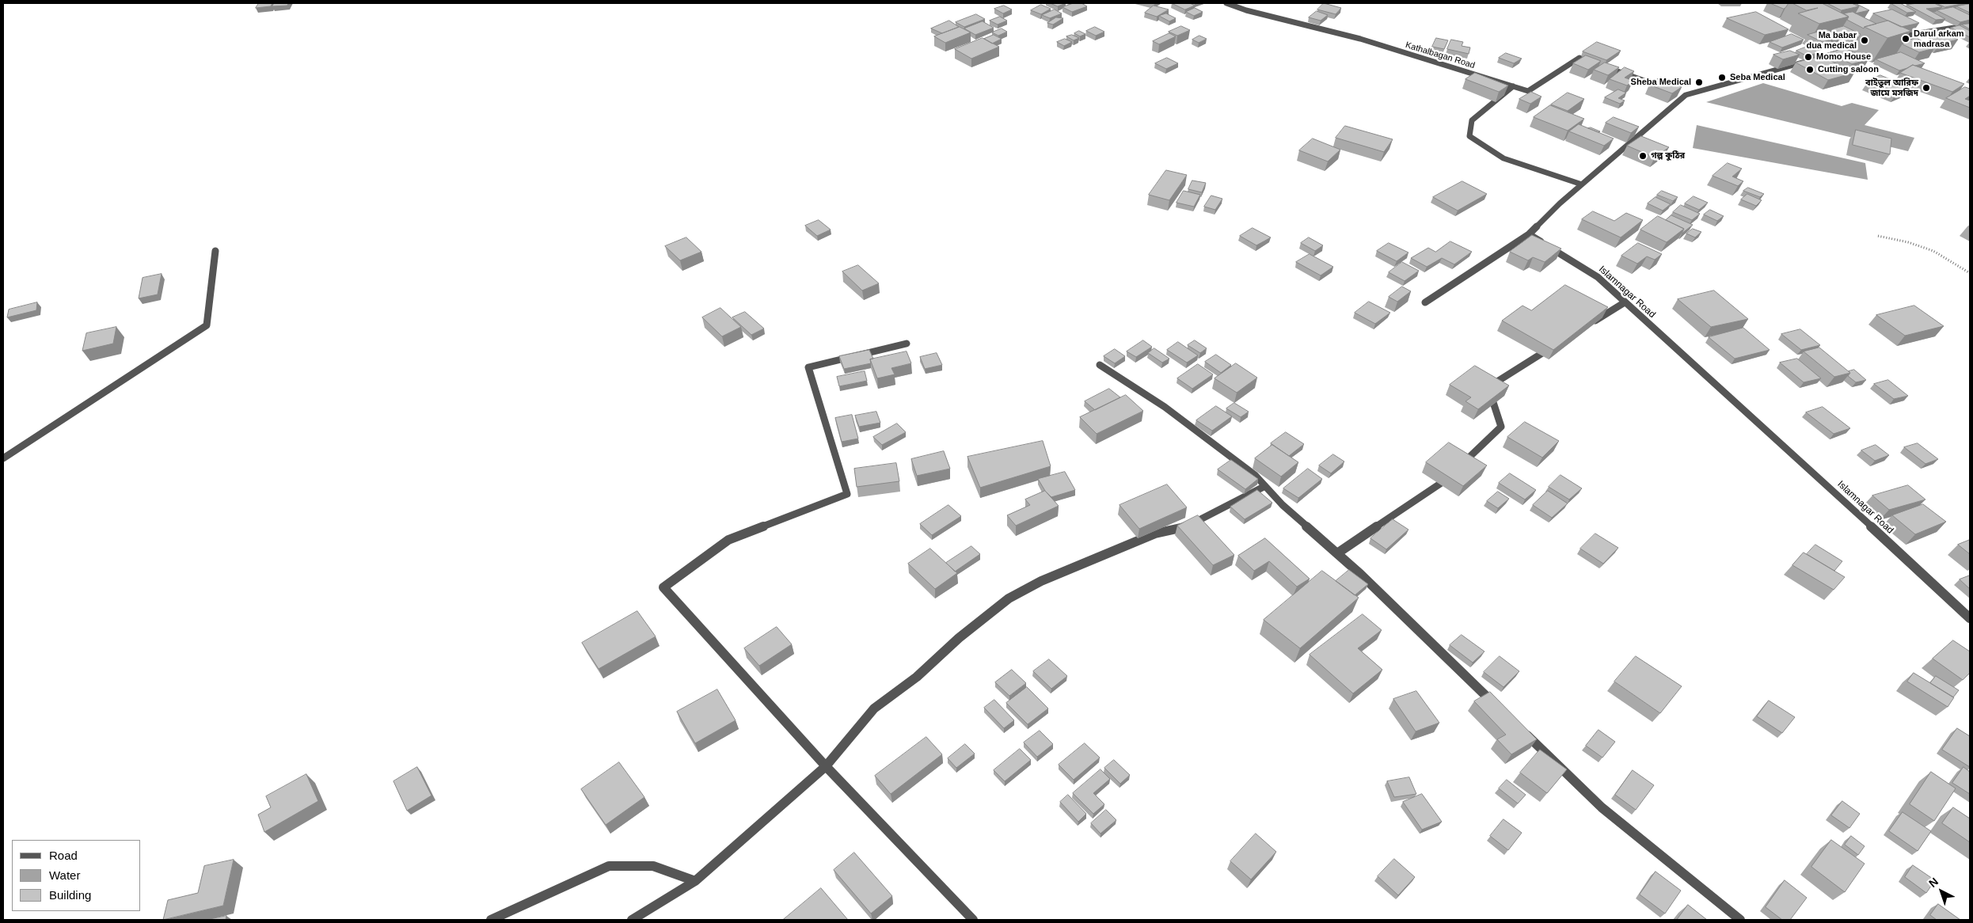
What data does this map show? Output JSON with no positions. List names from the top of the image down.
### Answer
{
  "streets": {
    "street": ["Kathalbagan Road", "Islamnagar Road"]
  },
  "places": [
    "Darul arkam madrasa",
    "Ma babar dua medical",
    "Momo House",
    "Cutting saloon",
    "Seba Medical",
    "Sheba Medical",
    "বাইতুল আরিফ জামে মসজিদ",
    "গল্প কুঠির"
  ],
  "legend": ["Road", "Water", "Building"],
  "north": "top left"
}
